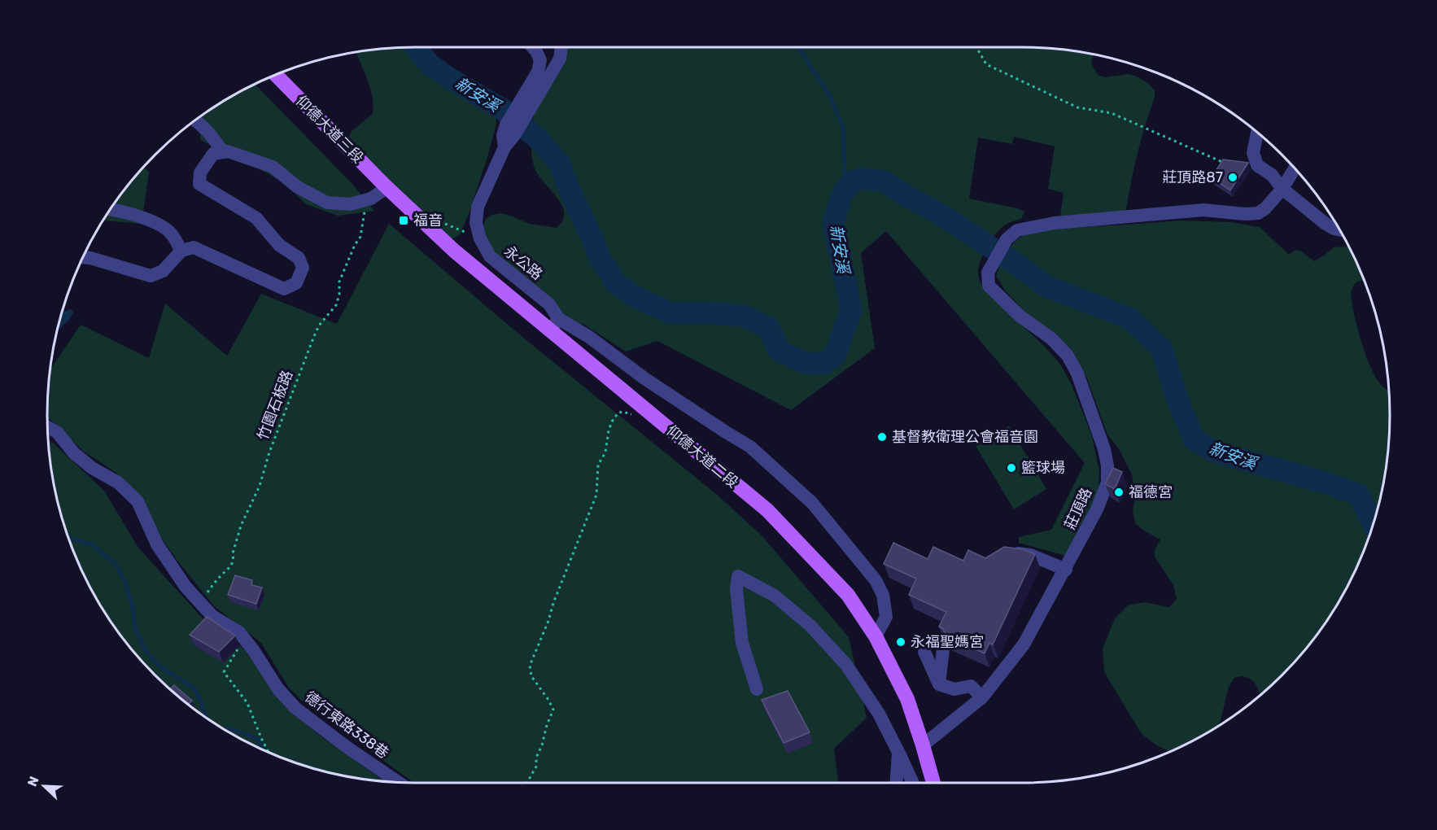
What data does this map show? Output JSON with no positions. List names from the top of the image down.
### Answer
{
  "streets": {
    "main road": ["仰德大道三段", "仰德大道二段"],
    "street": ["永公路", "莊頂路", "德行東路338巷"],
    "path": ["竹園石板路"]
  },
  "crossings": [
    ["仰德大道三段", "仰德大道二段"],
    ["永公路", "仰德大道二段"],
    ["仰德大道二段", "莊頂路"]
  ],
  "water": ["新安溪"],
  "places": {
    "other": [
      "莊頂路87",
      "基督教衛理公會福音園",
      "籃球場",
      "福德宮",
      "永福聖媽宮"
    ],
    "transit": ["福音"]
  },
  "north": "top left"
}
